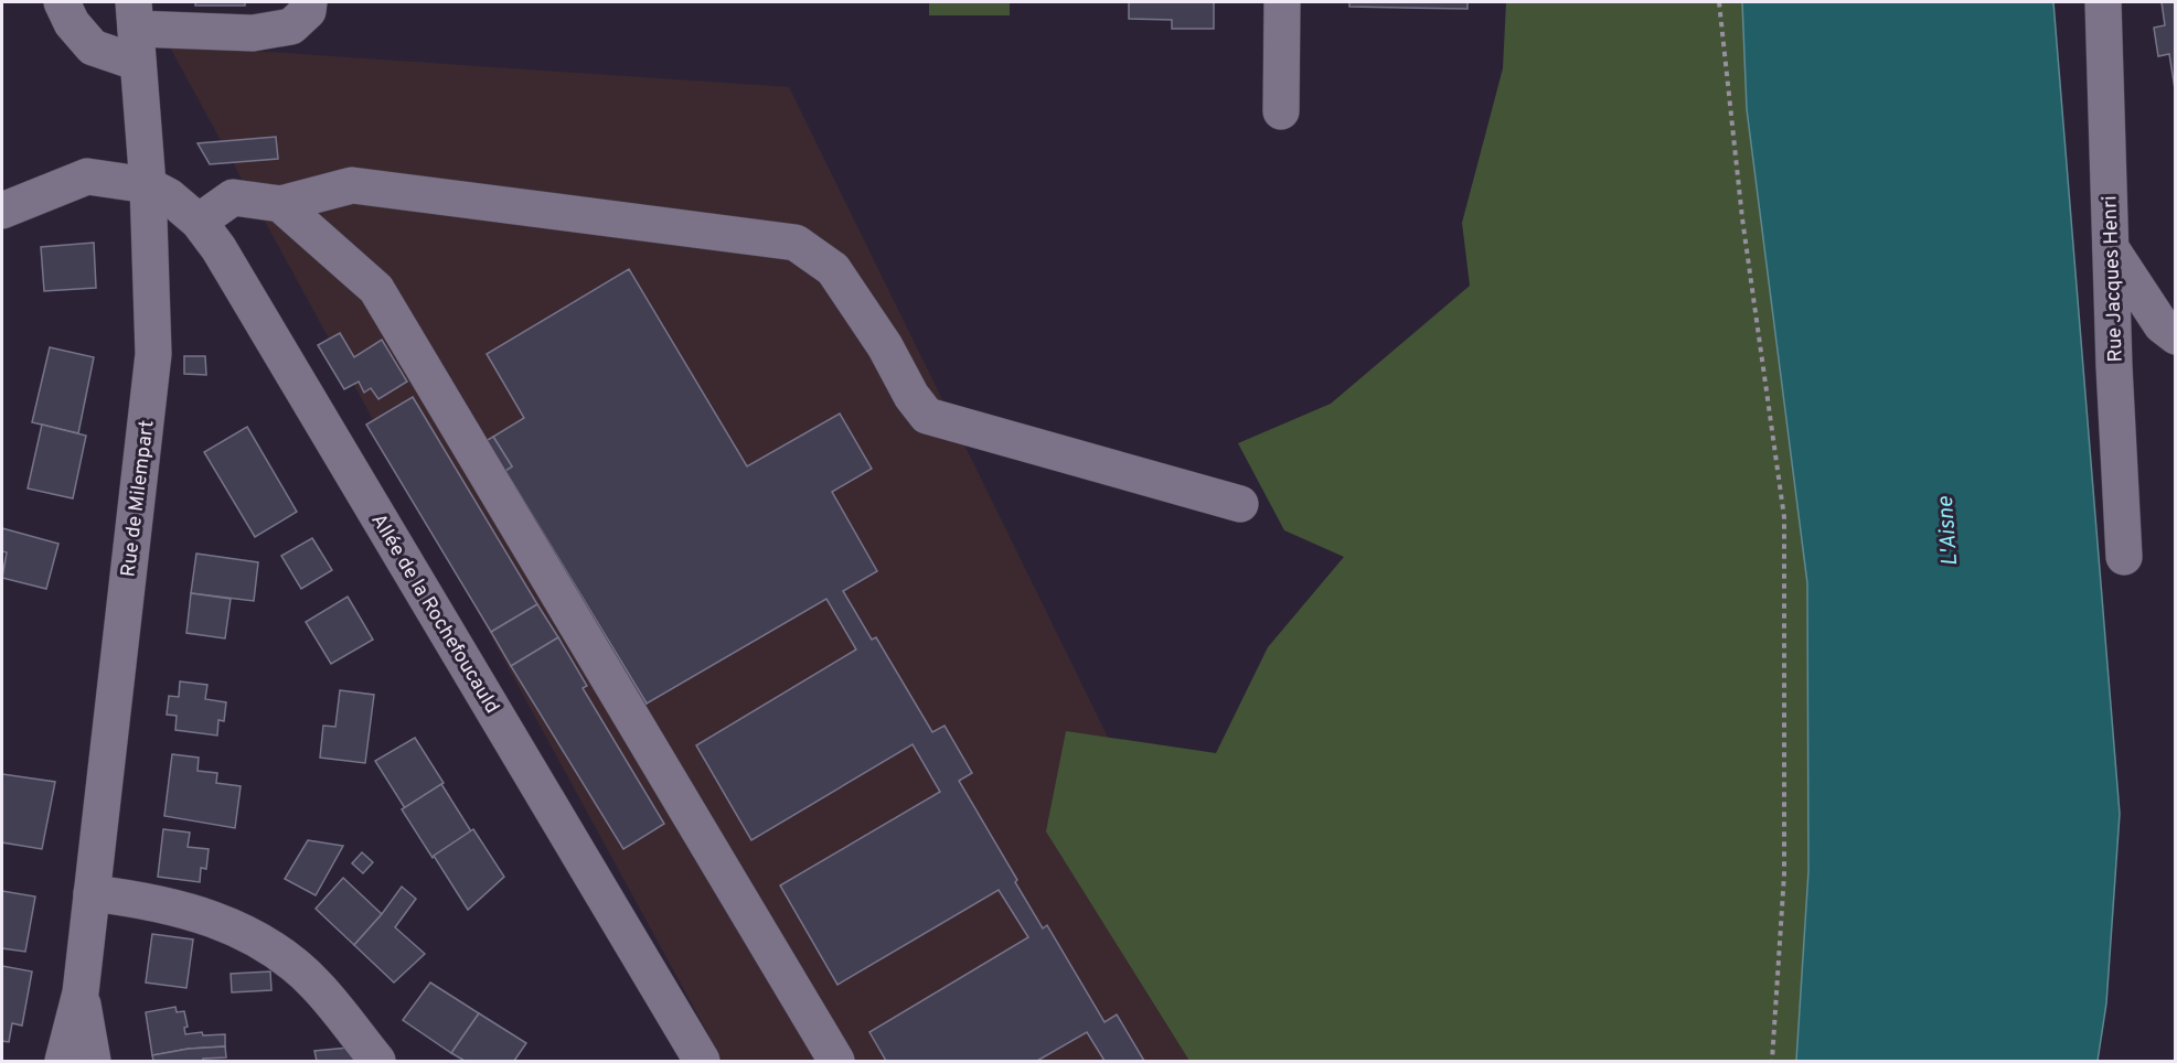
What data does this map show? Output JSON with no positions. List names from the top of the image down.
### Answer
{
  "streets": {
    "street": ["Rue Jacques Henri", "Rue de Milempart", "Allée de la Rochefoucauld"]
  },
  "crossings": [
    ["Rue de Milempart", "Allée de la Rochefoucauld"]
  ],
  "water": ["L'Aisne"]
}
